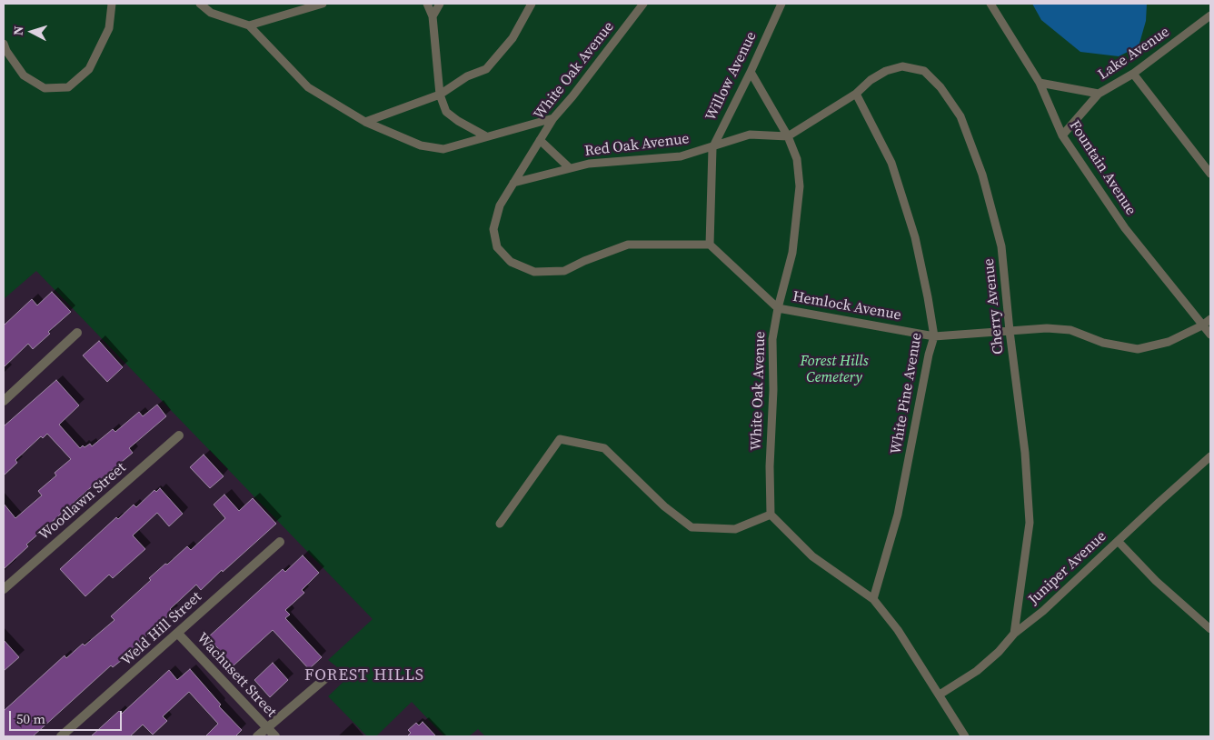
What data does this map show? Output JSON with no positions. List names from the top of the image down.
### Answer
{
  "streets": {
    "street": ["Woodlawn Street", "Weld Hill Street", "Wachusett Street"],
    "lane": [
      "Lake Avenue",
      "White Oak Avenue",
      "Willow Avenue",
      "Red Oak Avenue",
      "Fountain Avenue",
      "Hemlock Avenue",
      "Cherry Avenue",
      "White Pine Avenue",
      "Juniper Avenue"
    ]
  },
  "crossings": [
    ["Lake Avenue", "Fountain Avenue"],
    ["White Oak Avenue", "Willow Avenue"],
    ["White Oak Avenue", "Red Oak Avenue"],
    ["White Oak Avenue", "Hemlock Avenue"],
    ["Willow Avenue", "Red Oak Avenue"],
    ["Fountain Avenue", "Hemlock Avenue"],
    ["Hemlock Avenue", "Cherry Avenue"],
    ["Hemlock Avenue", "White Pine Avenue"],
    ["Cherry Avenue", "White Pine Avenue"],
    ["Cherry Avenue", "Juniper Avenue"],
    ["Weld Hill Street", "Wachusett Street"]
  ],
  "districts": ["FOREST HILLS"],
  "parks": ["Forest Hills Cemetery"],
  "scale_bar": "50 m",
  "north": "left"
}
